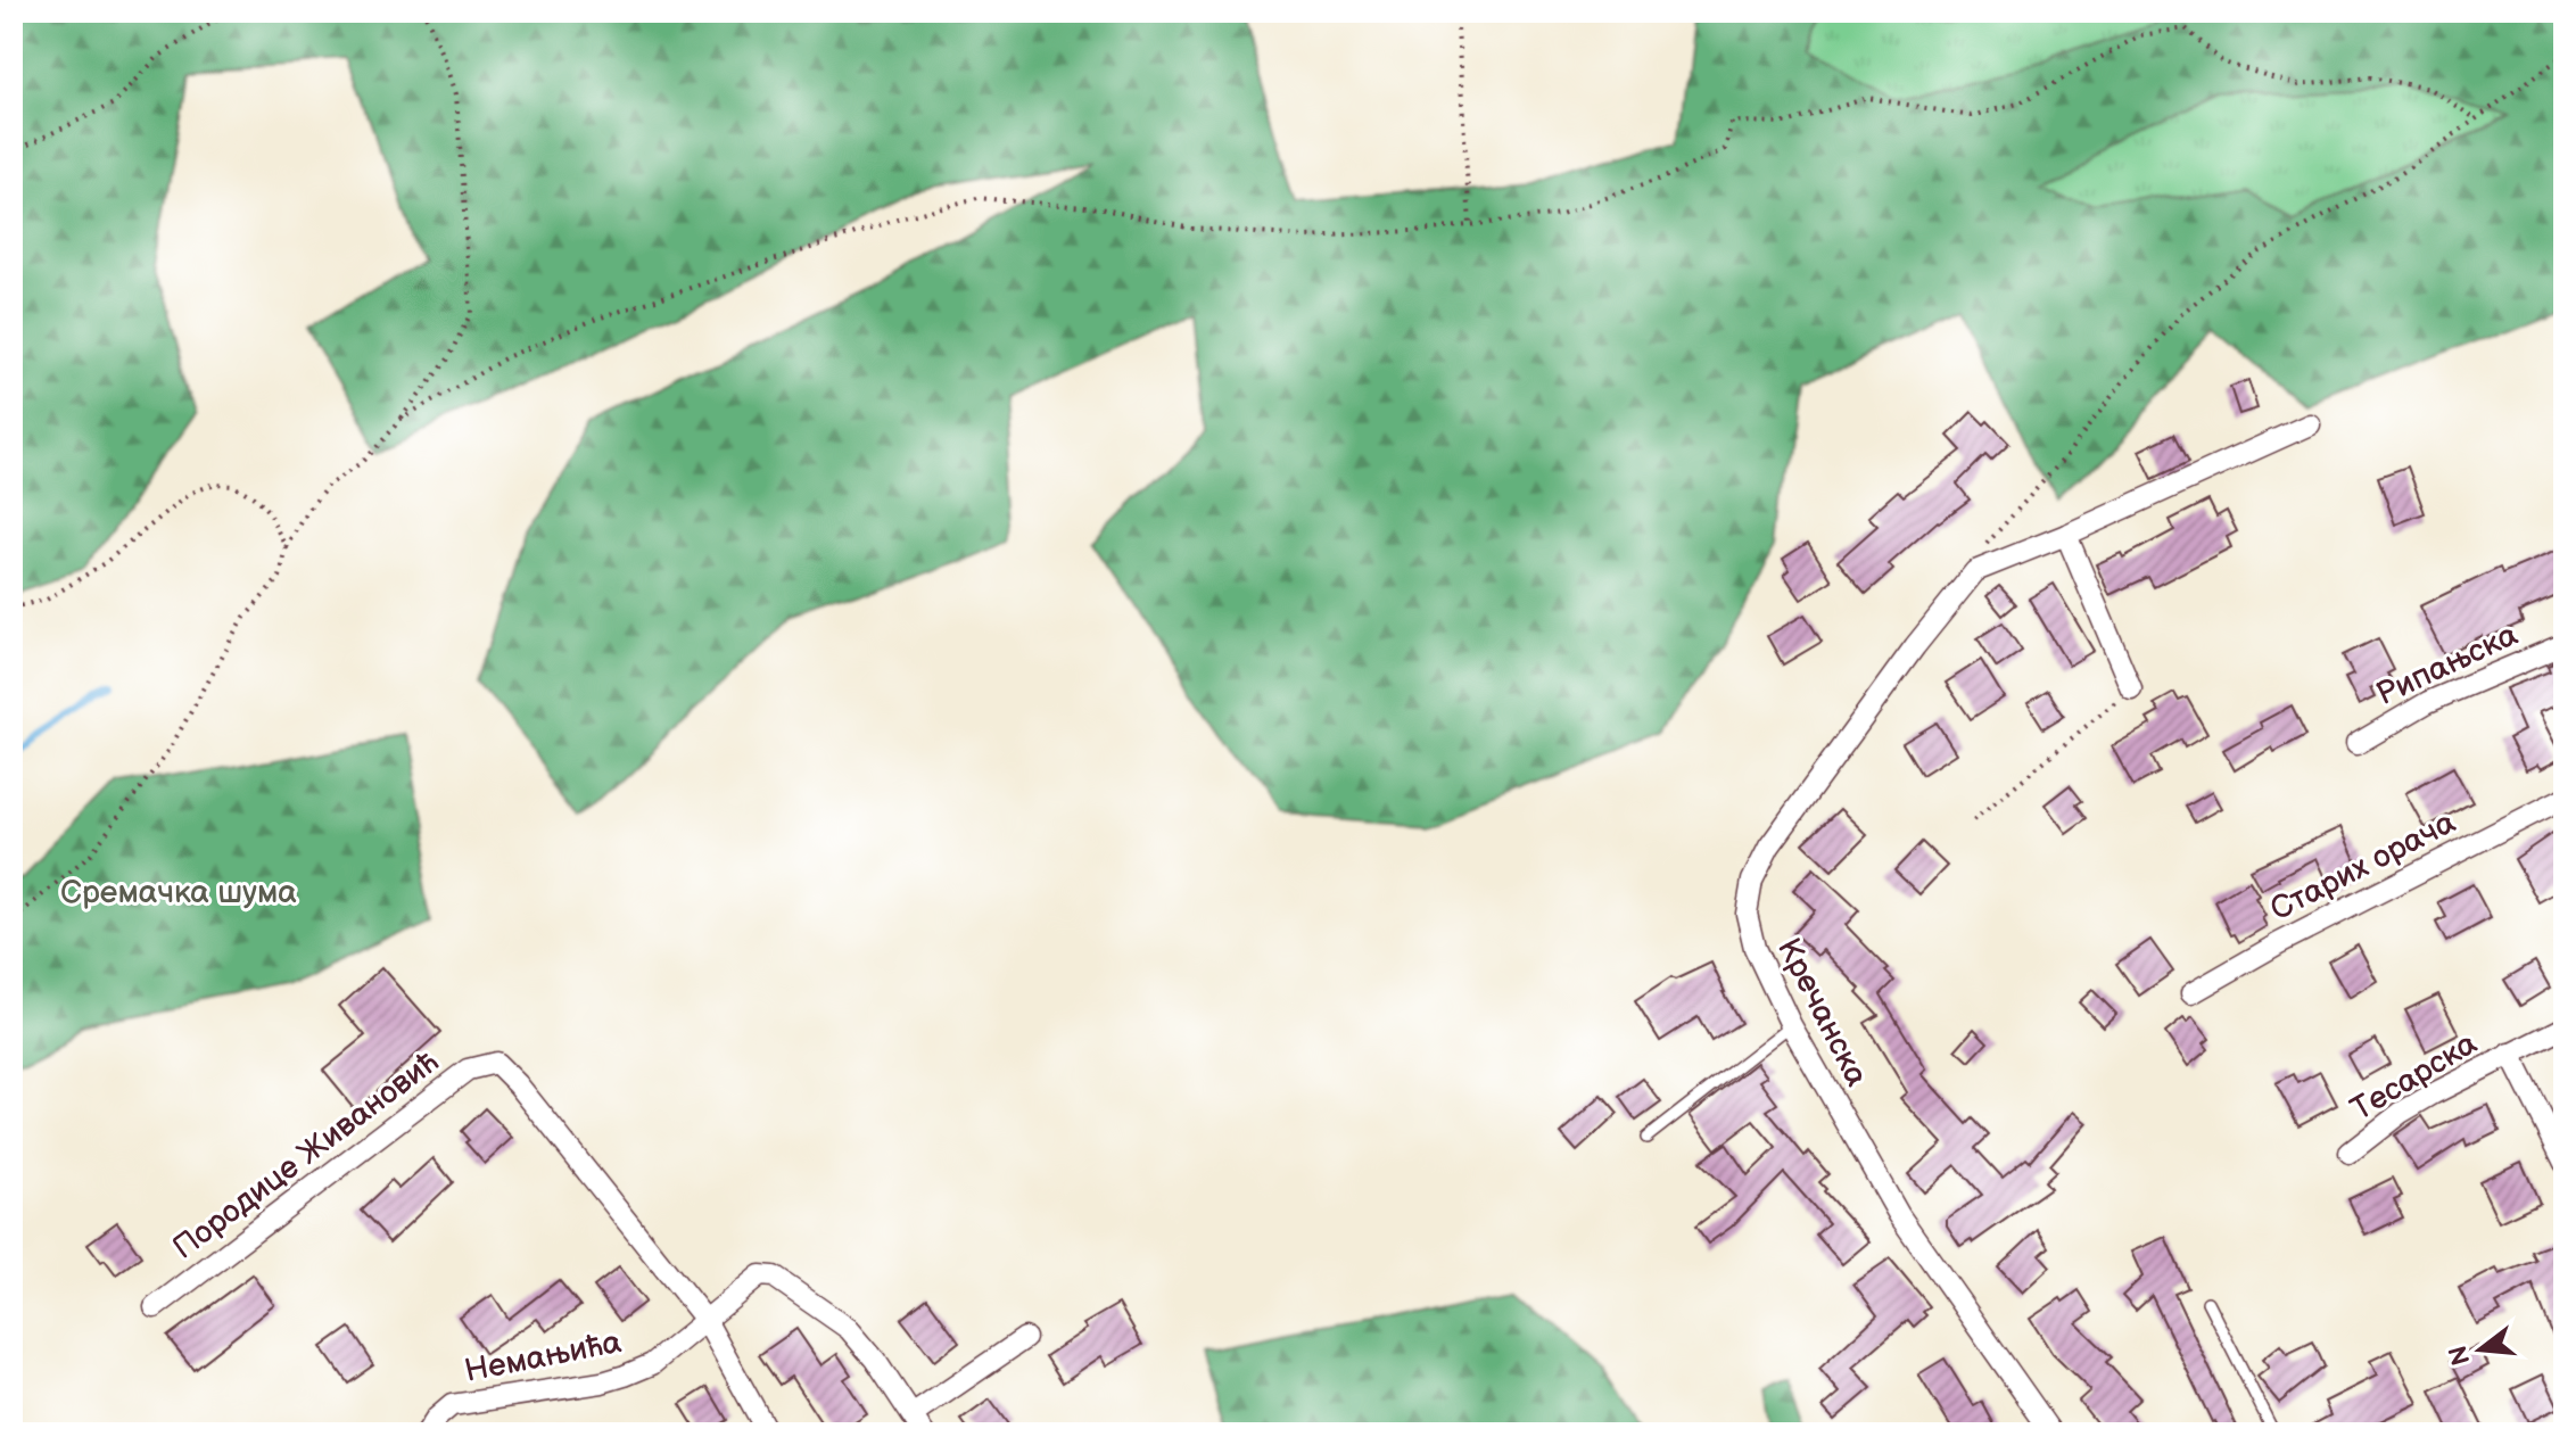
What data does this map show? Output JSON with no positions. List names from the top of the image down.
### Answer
{
  "streets": {
    "street": [
      "Рипањска",
      "Старих орача",
      "Кречанска",
      "Тесарска",
      "Породице Живановић",
      "Немањића"
    ]
  },
  "crossings": [
    ["Породице Живановић", "Немањића"]
  ],
  "parks": ["Сремачка шума"],
  "north": "left"
}
